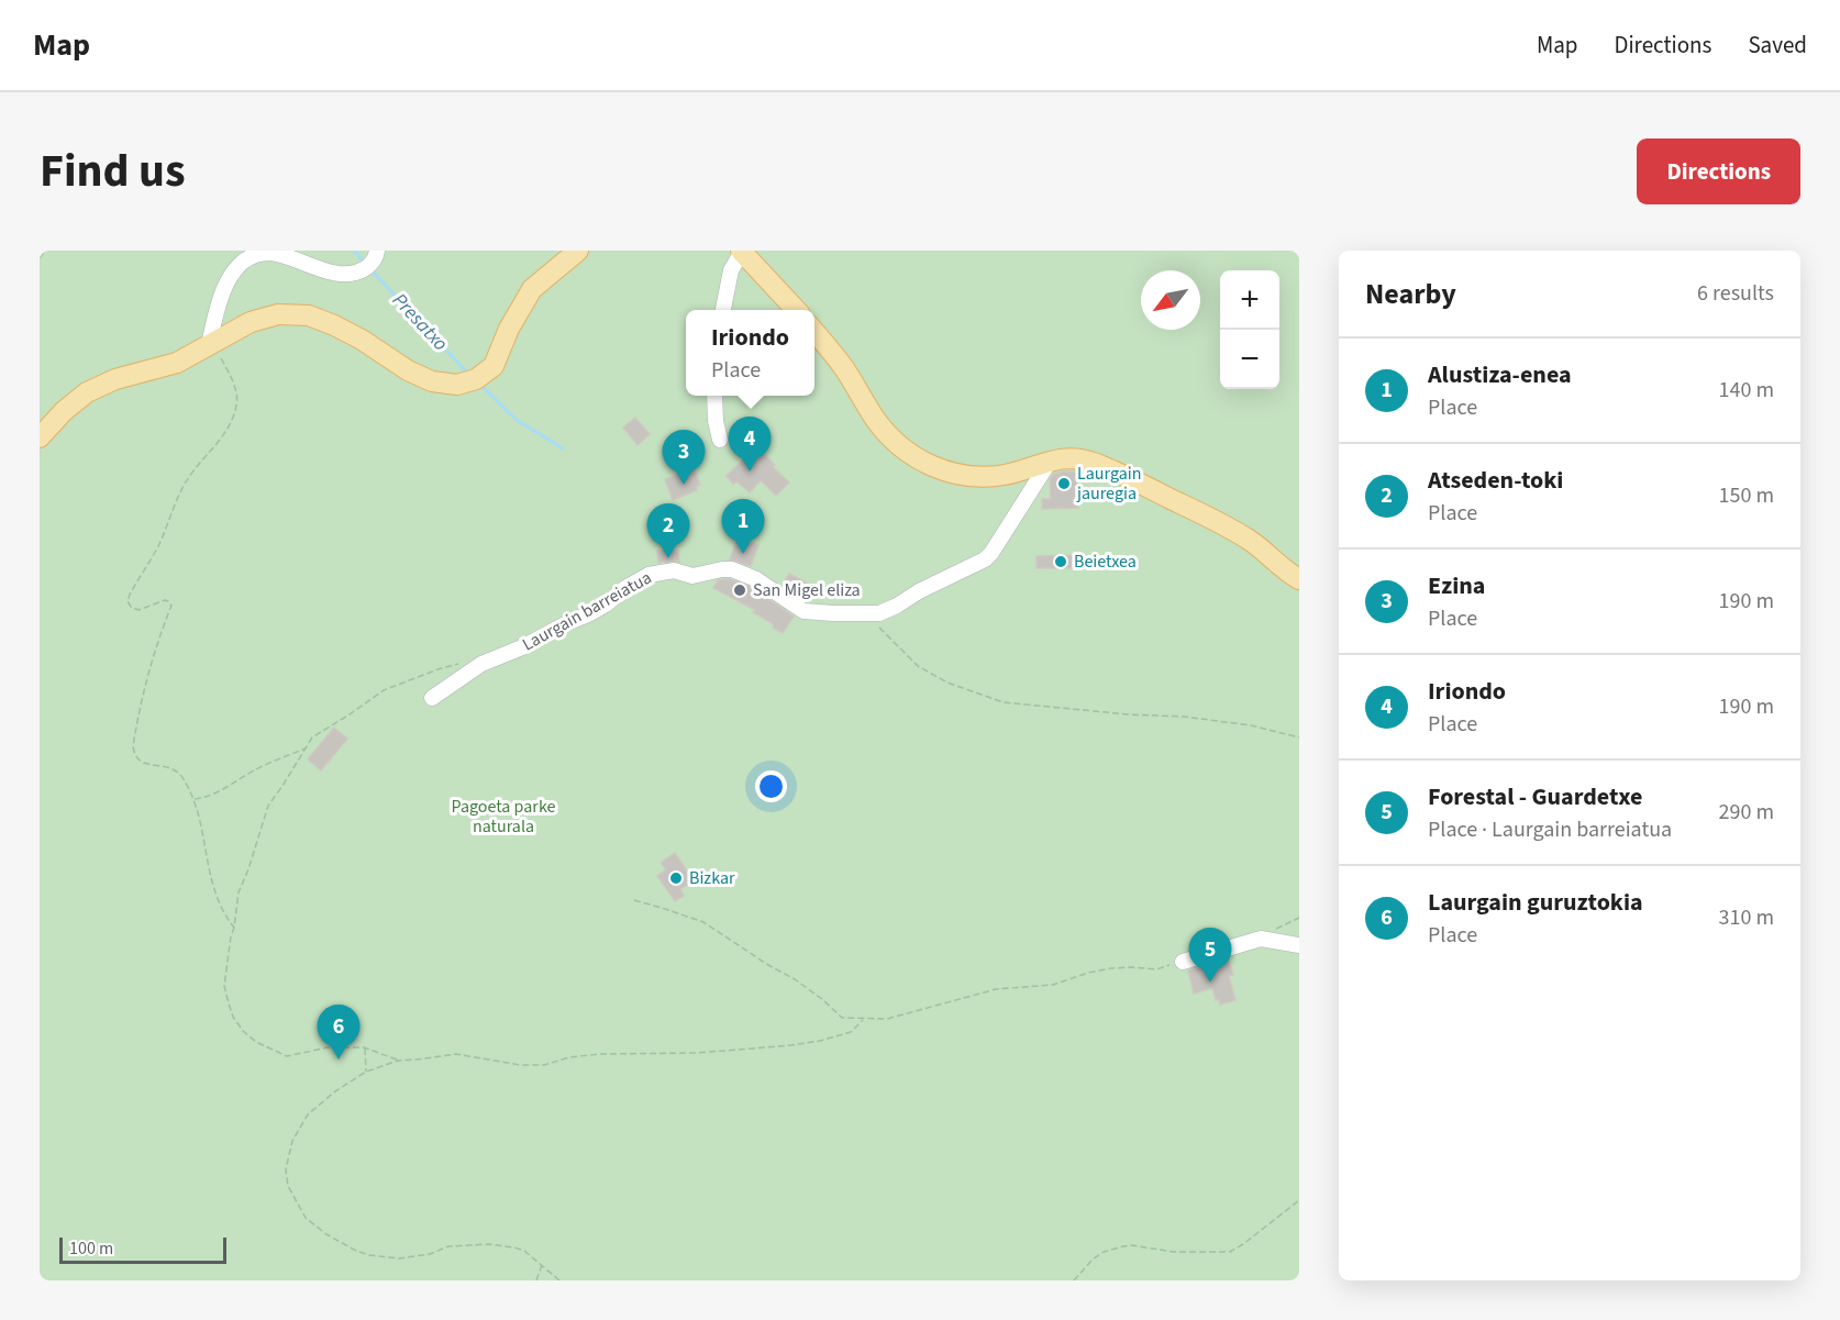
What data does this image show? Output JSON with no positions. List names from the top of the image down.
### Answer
{
  "streets": {
    "street": ["Laurgain barreiatua"]
  },
  "water": ["Presatxo"],
  "parks": ["Pagoeta parke naturala"],
  "places": [
    "Laurgain jauregia",
    "Beietxea",
    "San Migel eliza",
    "Bizkar"
  ],
  "scale_bar": "100 m",
  "north": "bottom left",
  "page": {
    "header": "Map",
    "nav": ["Map", "Directions", "Saved"],
    "title": "Find us",
    "buttons": "Directions",
    "heading": ["Nearby", "6 results"],
    "map_buttons": ["+", "−"],
    "popup": ["Iriondo", "Place"],
    "list": [
      {
        "mark": "1",
        "name": "Alustiza-enea",
        "note": "Place",
        "value": "140 m"
      },
      {
        "mark": "2",
        "name": "Atseden-toki",
        "note": "Place",
        "value": "150 m"
      },
      {
        "mark": "3",
        "name": "Ezina",
        "note": "Place",
        "value": "190 m"
      },
      {
        "mark": "4",
        "name": "Iriondo",
        "note": "Place",
        "value": "190 m"
      },
      {
        "mark": "5",
        "name": "Forestal - Guardetxe",
        "note": "Place · Laurgain barreiatua",
        "value": "290 m"
      },
      {
        "mark": "6",
        "name": "Laurgain guruztokia",
        "note": "Place",
        "value": "310 m"
      }
    ],
    "pins": [
      "4",
      "3",
      "1",
      "2",
      "5",
      "6"
    ],
    "scale": "100 m"
  }
}
